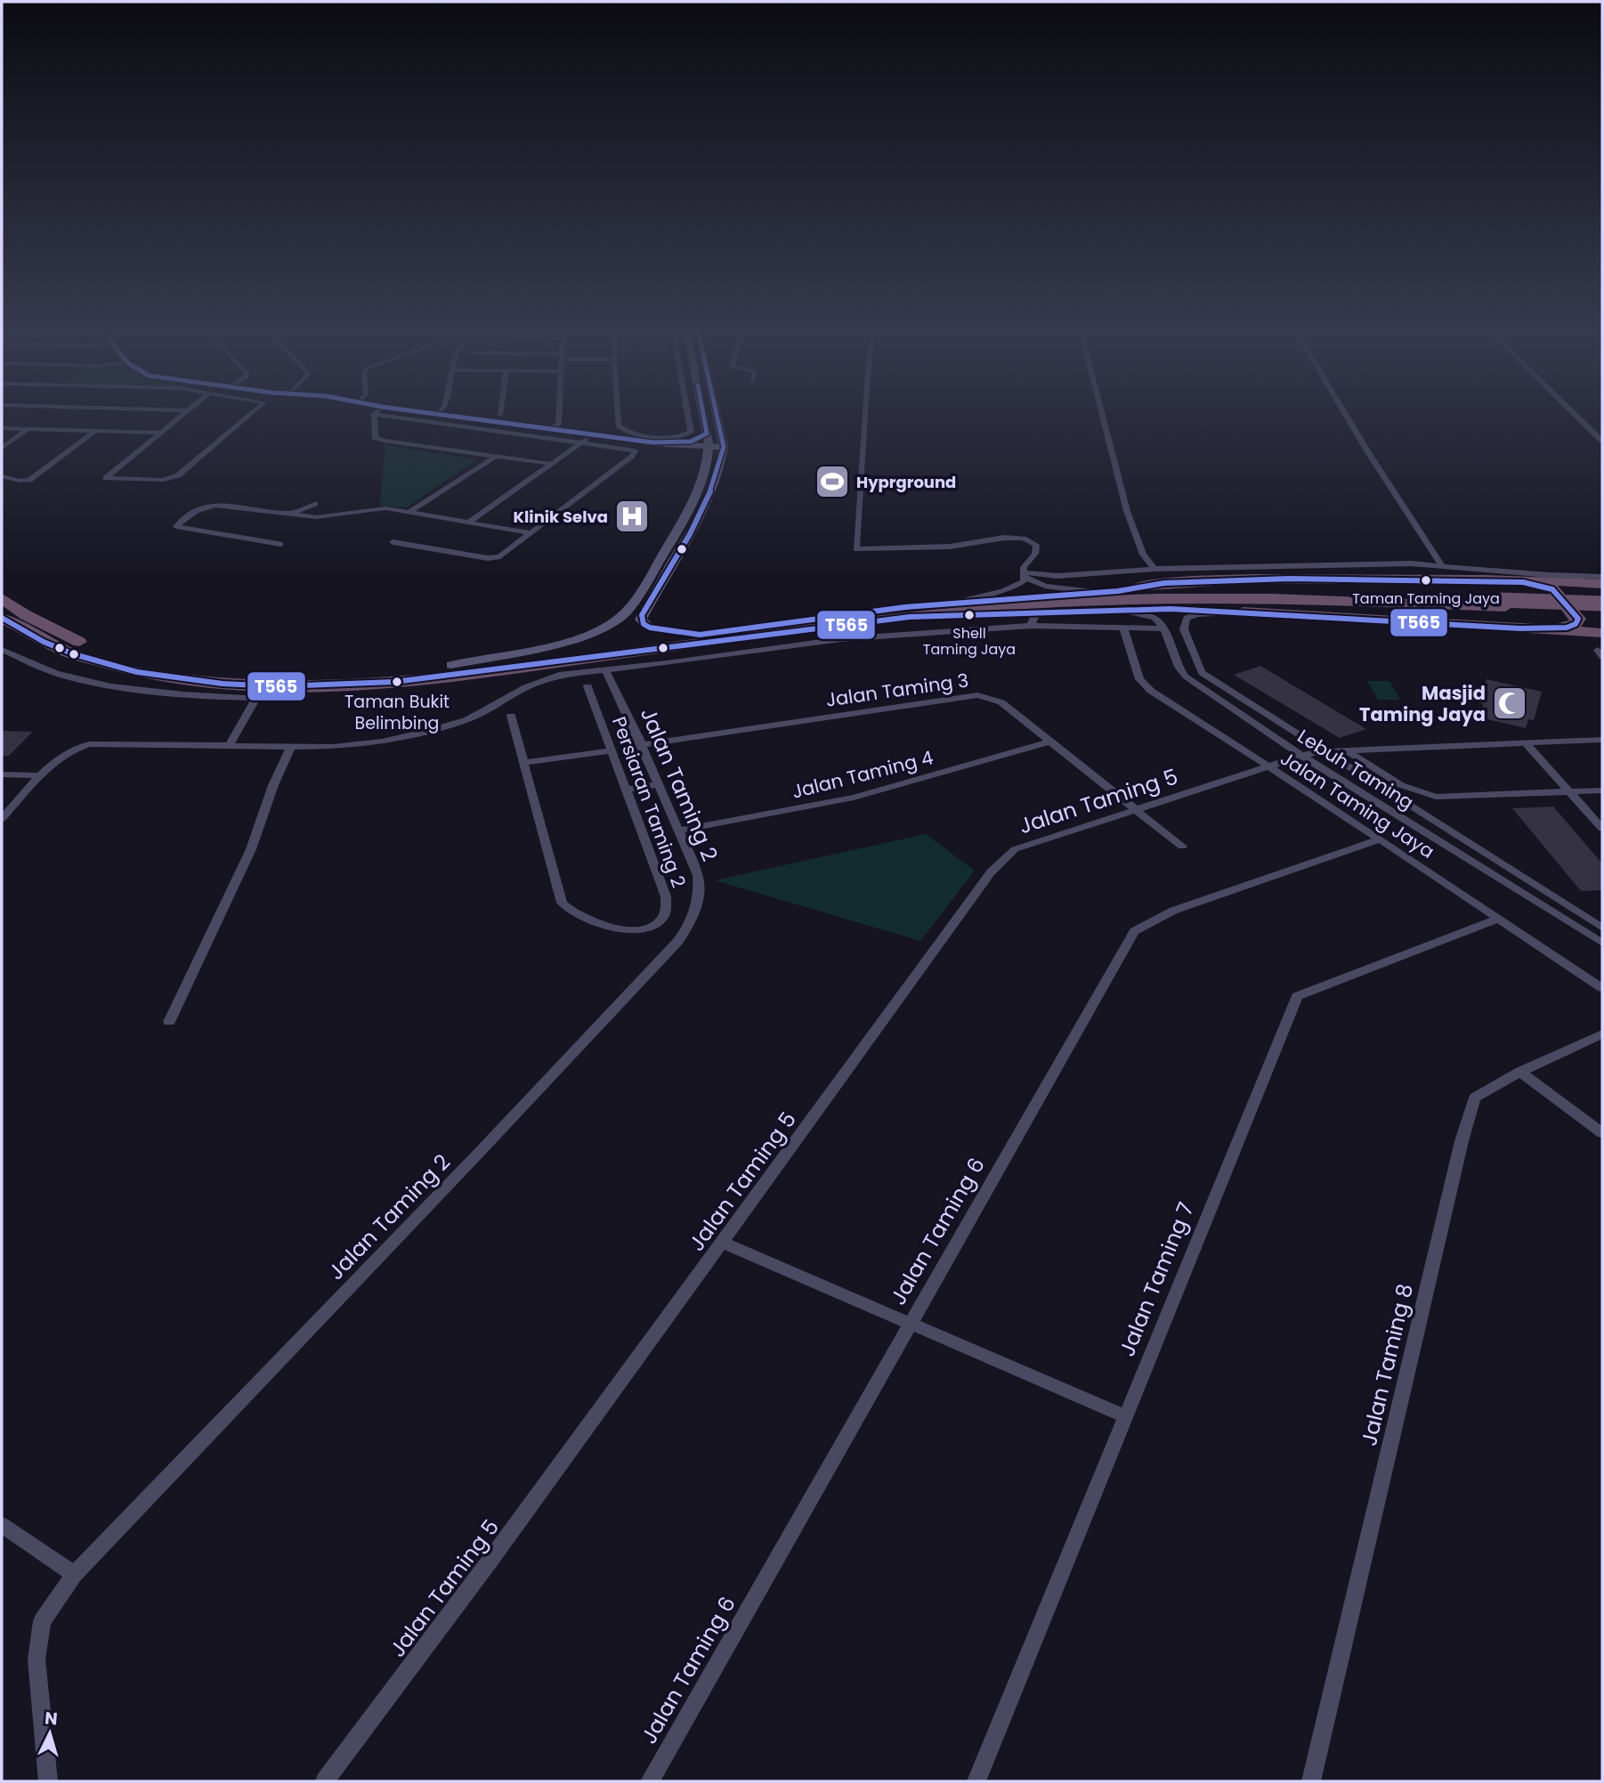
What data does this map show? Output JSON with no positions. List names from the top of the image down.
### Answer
{
  "streets": {
    "street": [
      "Jalan Taming 3",
      "Lebuh Taming",
      "Jalan Taming 4",
      "Jalan Taming 2",
      "Jalan Taming 5",
      "Persiaran Taming 2",
      "Jalan Taming Jaya",
      "Jalan Taming 6",
      "Jalan Taming 7",
      "Jalan Taming 8"
    ]
  },
  "crossings": [
    ["Jalan Taming 3", "Jalan Taming 4"],
    ["Jalan Taming 3", "Jalan Taming 2"],
    ["Jalan Taming 3", "Jalan Taming 5"],
    ["Lebuh Taming", "Jalan Taming 5"],
    ["Jalan Taming 4", "Jalan Taming 2"],
    ["Jalan Taming 5", "Jalan Taming Jaya"],
    ["Jalan Taming Jaya", "Jalan Taming 6"],
    ["Jalan Taming Jaya", "Jalan Taming 7"]
  ],
  "places": {
    "sports": ["Hyprground"],
    "hospital": ["Klinik Selva"],
    "other": ["Taman Taming Jaya", "Shell Taming Jaya", "Taman Bukit Belimbing"],
    "mosque": ["Masjid Taming Jaya"]
  },
  "lines": ["transit line T565"],
  "north": "top"
}
